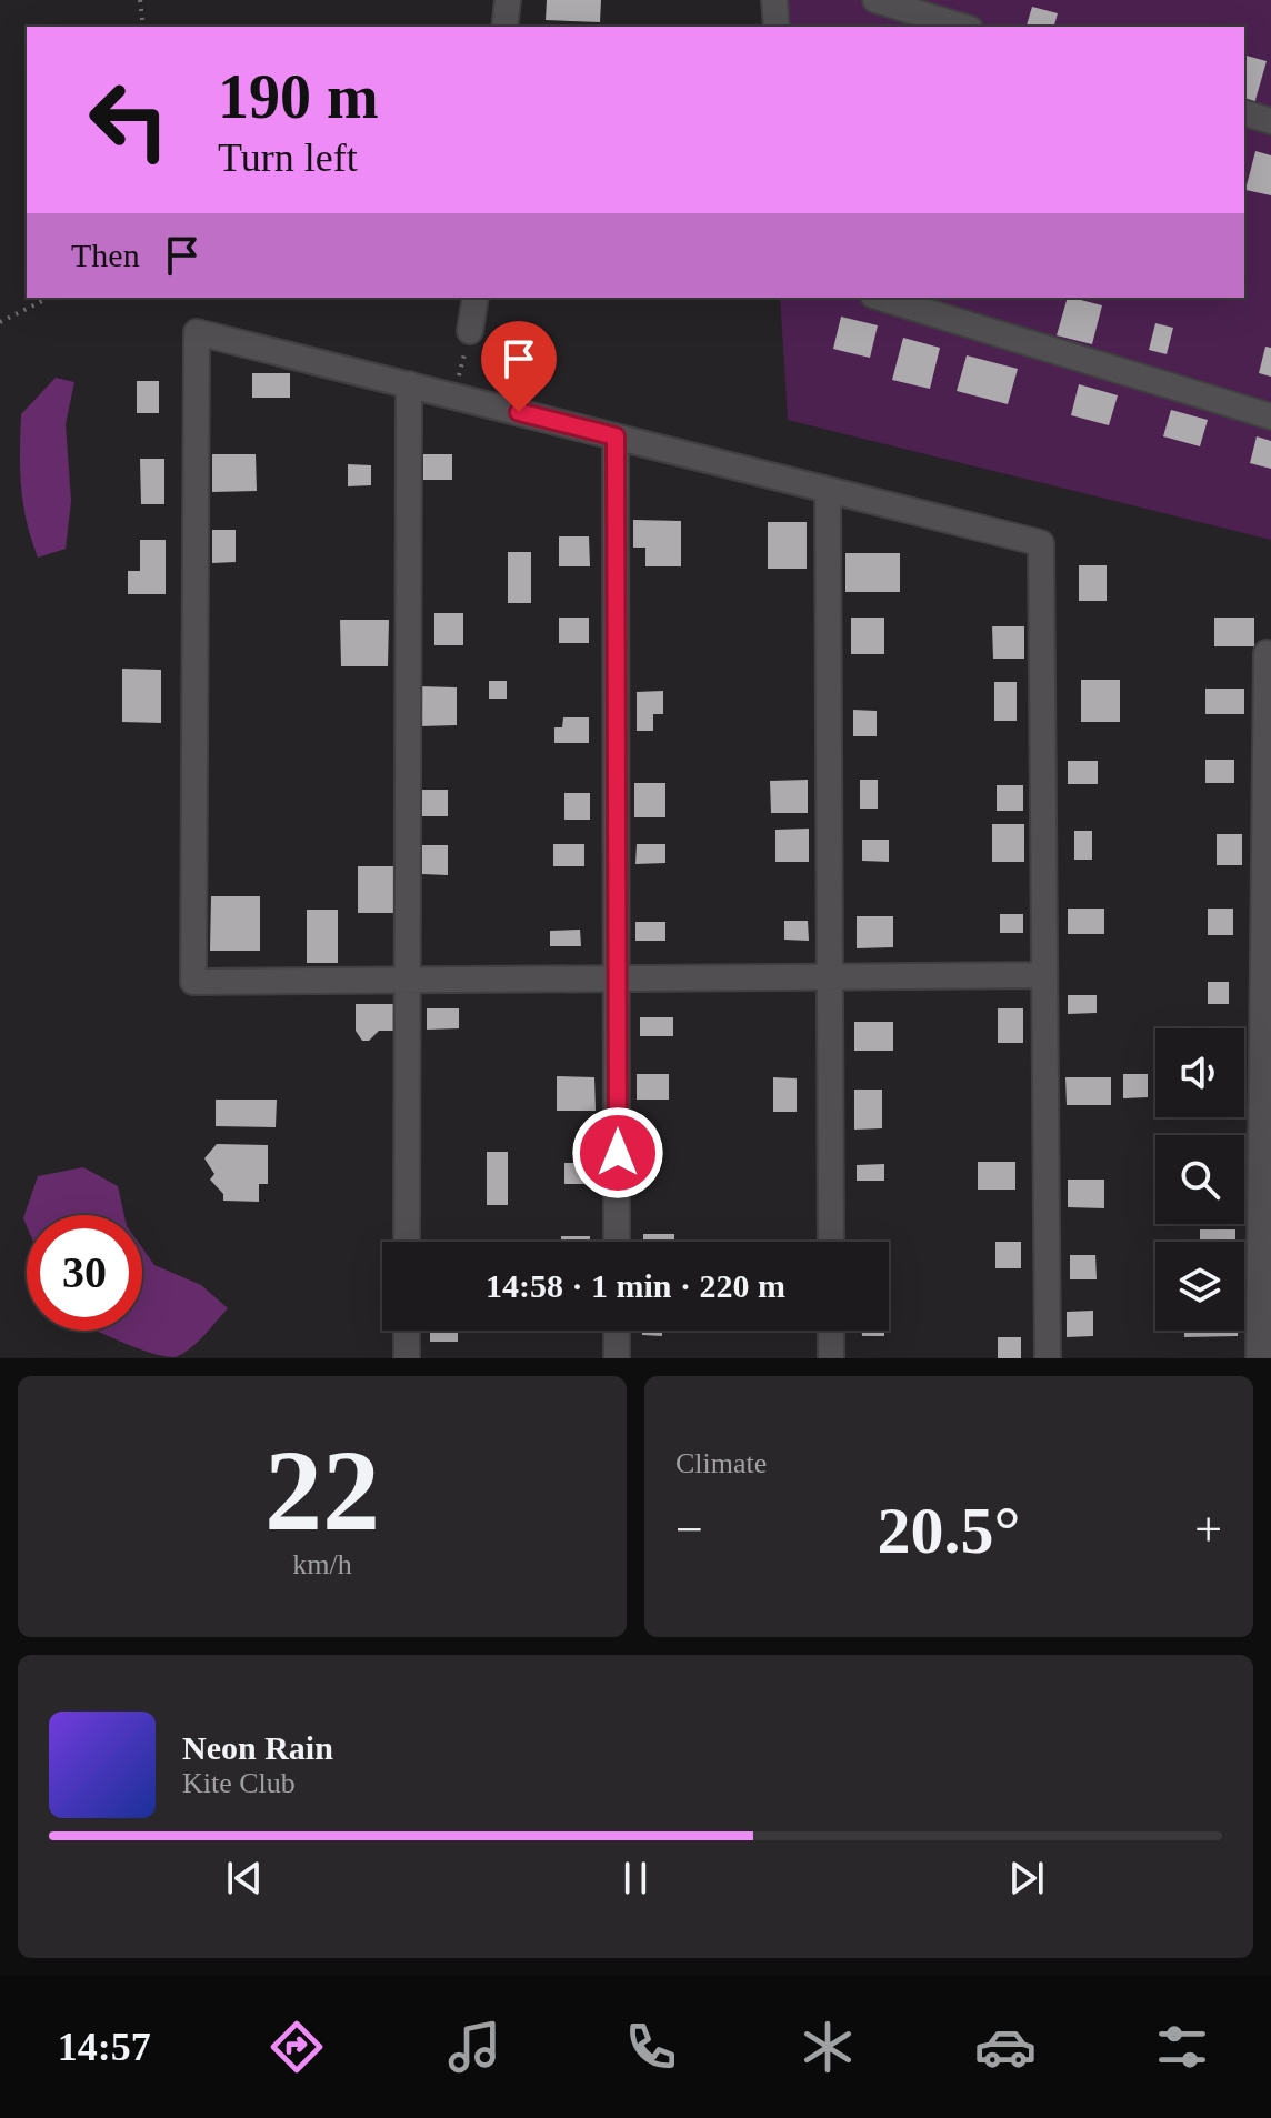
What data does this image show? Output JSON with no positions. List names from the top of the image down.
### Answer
{
  "page": {
    "turn": ["190 m", "Turn left"],
    "then": "Then",
    "limit": "30",
    "trip": "14:58 · 1 min · 220 m",
    "tile": [
      ["22", "km/h"],
      "Climate"
    ],
    "heat": ["−", "20.5°", "+"],
    "song": ["Neon Rain", "Kite Club"],
    "tabs": "14:57"
  }
}
